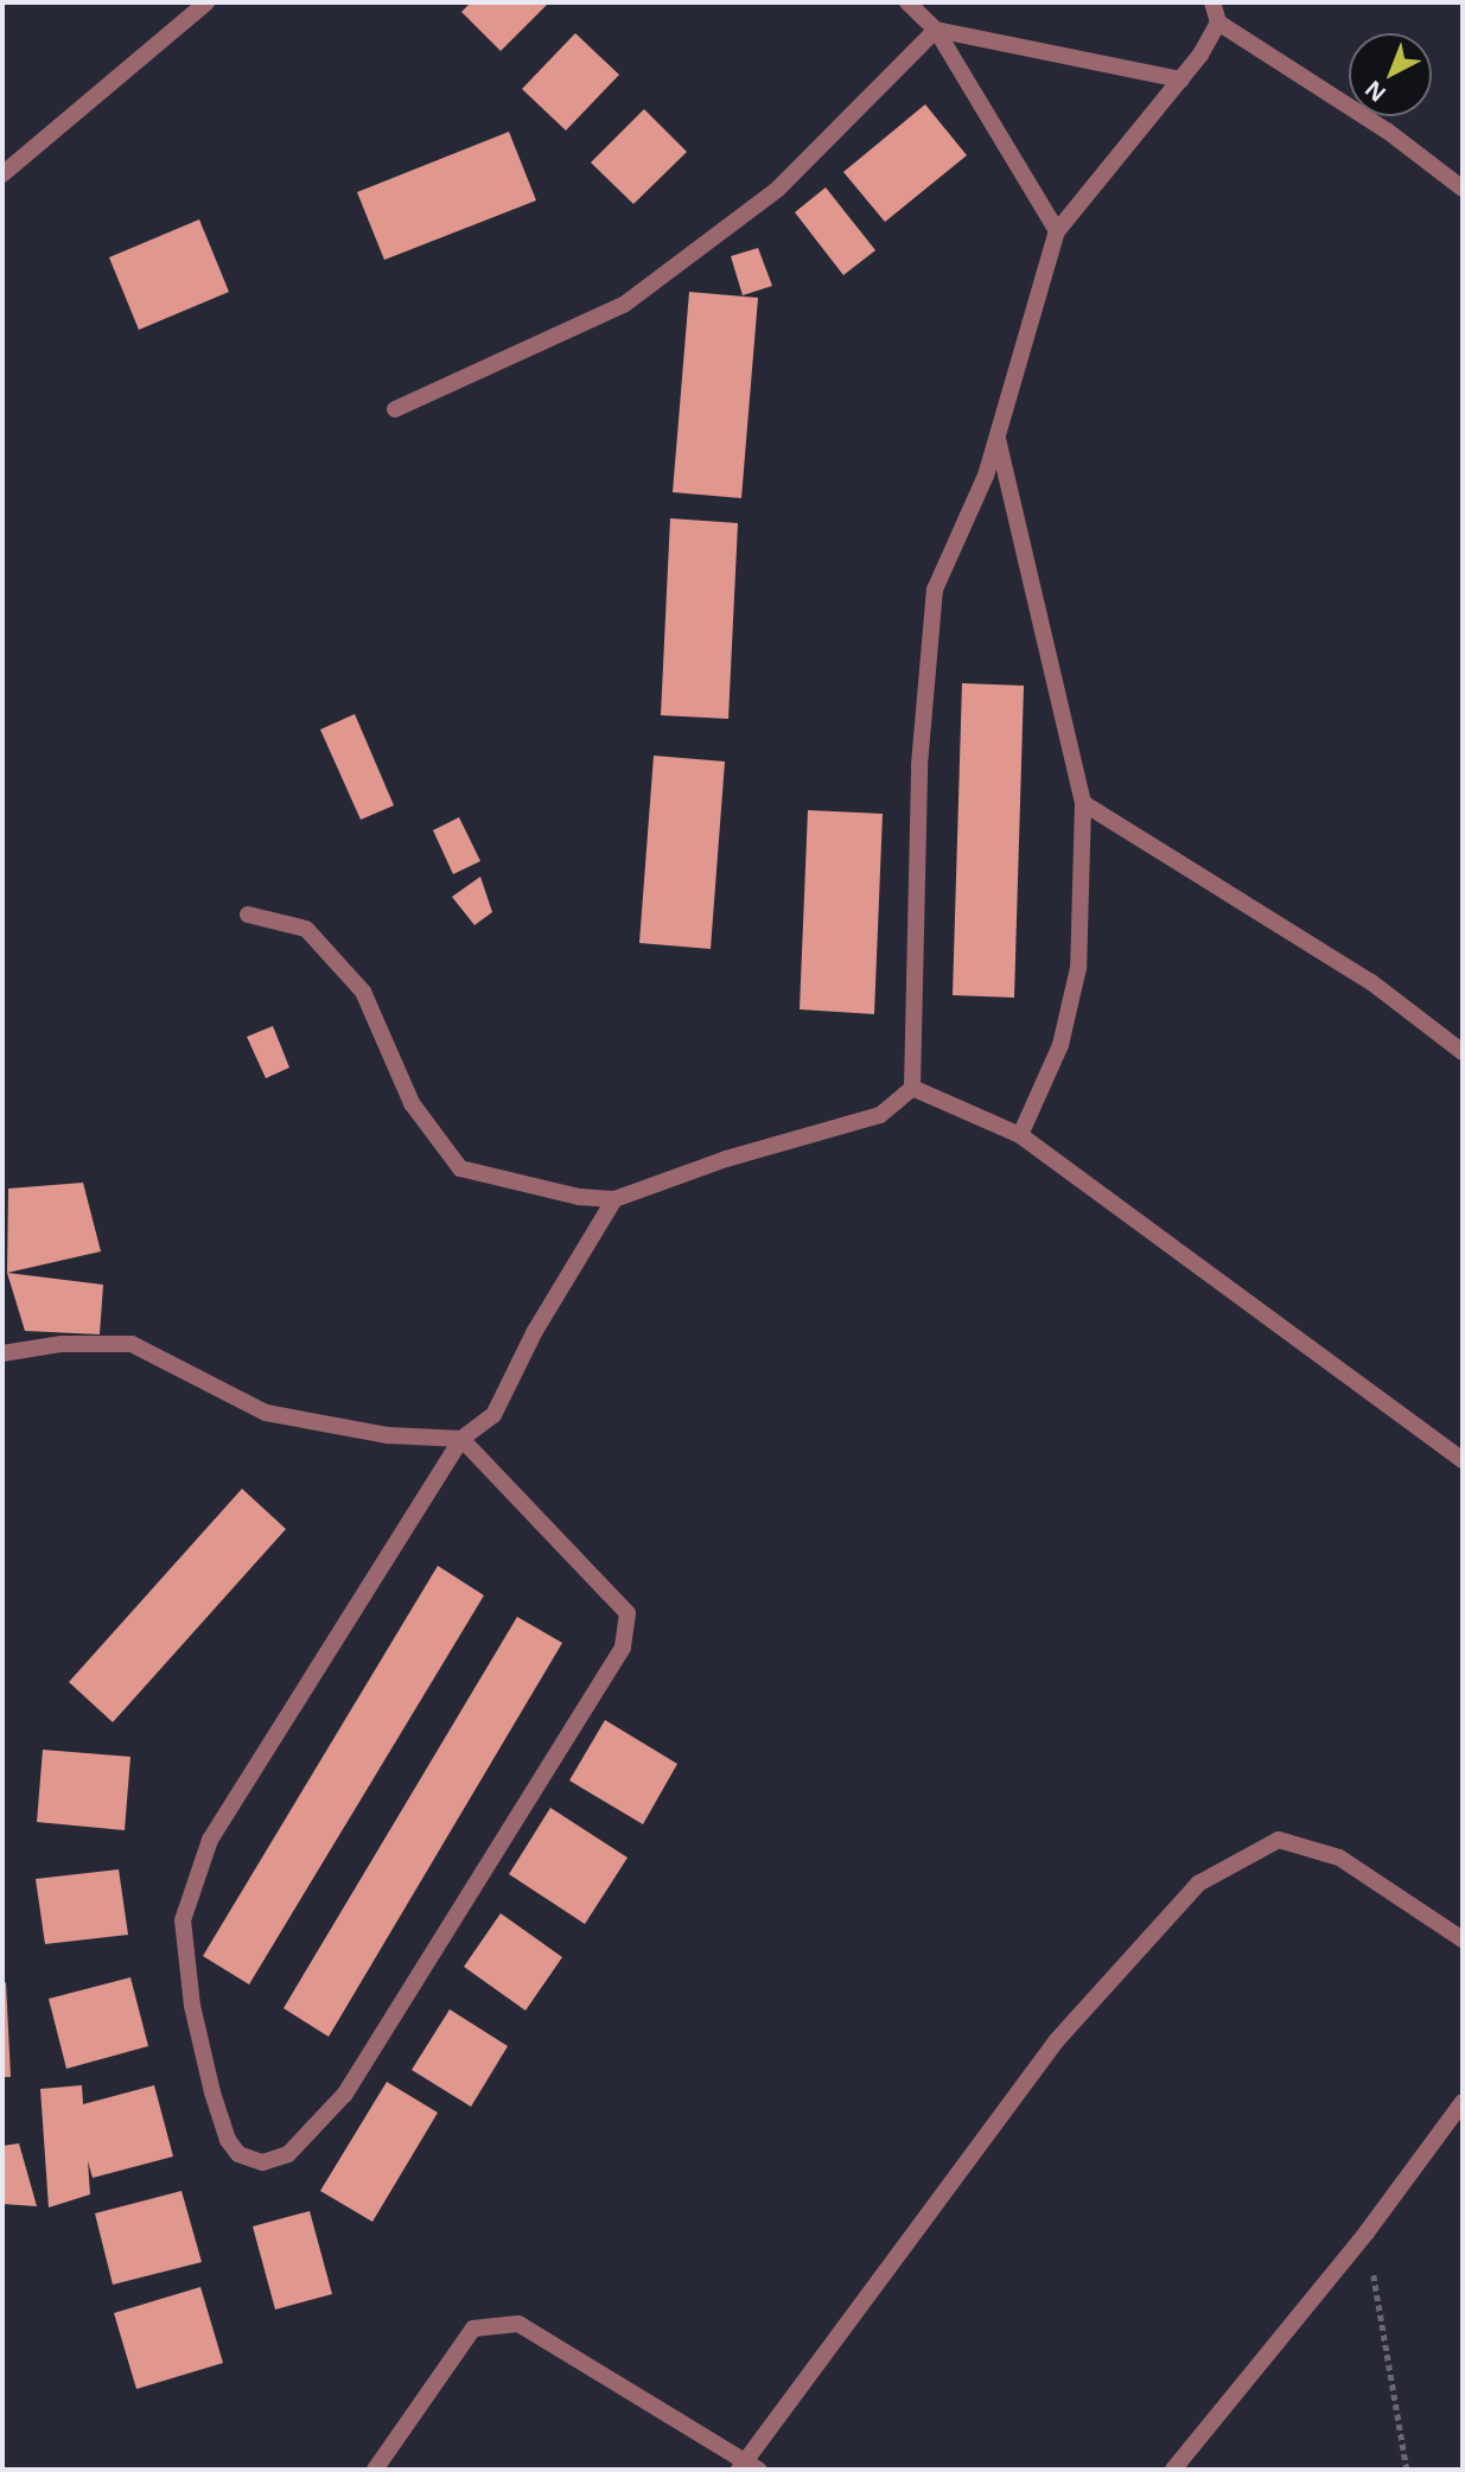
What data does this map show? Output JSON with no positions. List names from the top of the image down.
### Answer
{
  "north": "bottom left"
}
